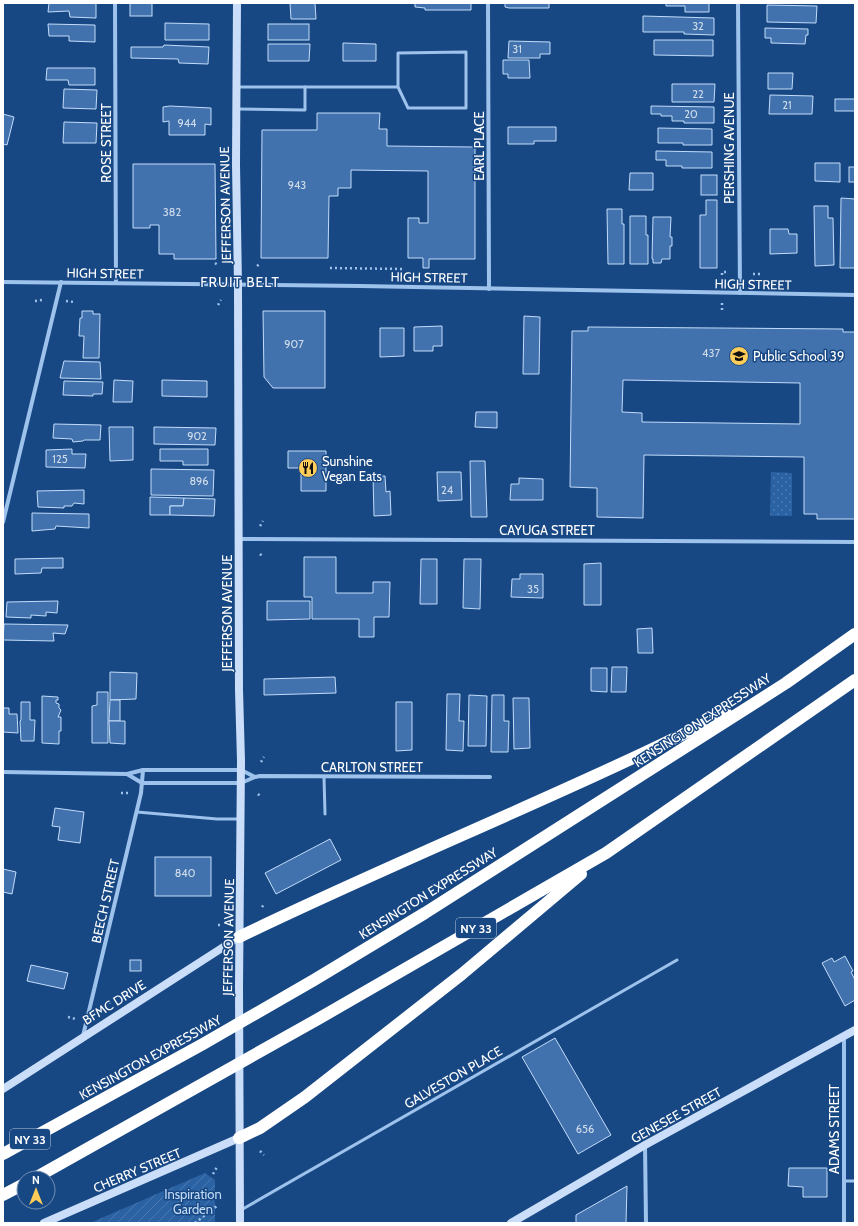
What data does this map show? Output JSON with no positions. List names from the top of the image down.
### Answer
{
  "streets": {
    "highway": ["KENSINGTON EXPRESSWAY", "NY 33"],
    "street": [
      "ROSE STREET",
      "EARL PLACE",
      "PERSHING AVENUE",
      "JEFFERSON AVENUE",
      "HIGH STREET",
      "CAYUGA STREET",
      "CARLTON STREET",
      "BEECH STREET",
      "BFMC DRIVE",
      "GENESEE STREET",
      "ADAMS STREET",
      "CHERRY STREET"
    ],
    "lane": ["GALVESTON PLACE"]
  },
  "crossings": [
    ["ROSE STREET", "HIGH STREET"],
    ["EARL PLACE", "HIGH STREET"],
    ["PERSHING AVENUE", "HIGH STREET"],
    ["JEFFERSON AVENUE", "HIGH STREET"],
    ["JEFFERSON AVENUE", "CAYUGA STREET"],
    ["JEFFERSON AVENUE", "CARLTON STREET"],
    ["JEFFERSON AVENUE", "BFMC DRIVE"],
    ["JEFFERSON AVENUE", "GALVESTON PLACE"],
    ["JEFFERSON AVENUE", "CHERRY STREET"],
    ["CARLTON STREET", "BEECH STREET"],
    ["BEECH STREET", "BFMC DRIVE"],
    ["GENESEE STREET", "ADAMS STREET"]
  ],
  "districts": ["FRUIT BELT"],
  "parks": ["Inspiration Garden"],
  "places": {
    "school or university": ["Public School 39"],
    "restaurant": ["Sunshine Vegan Eats"]
  },
  "house_numbers": [
    "32",
    "31",
    "22",
    "21",
    "20",
    "944",
    "943",
    "382",
    "907",
    "437",
    "902",
    "125",
    "896",
    "24",
    "35",
    "840",
    "656"
  ],
  "north": "top"
}
